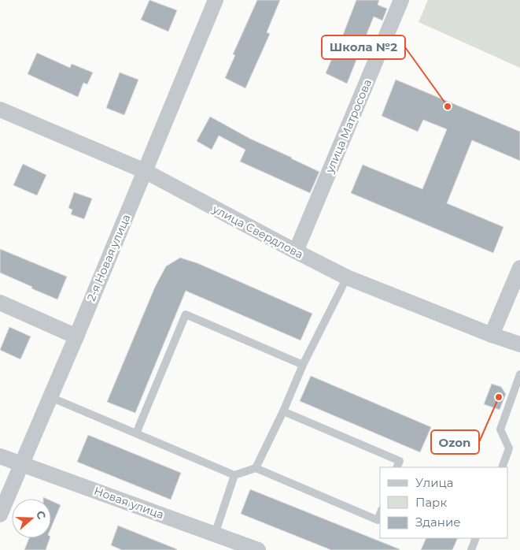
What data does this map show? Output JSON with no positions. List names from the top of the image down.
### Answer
{
  "streets": {
    "street": [
      "улица Матросова",
      "улица Свердлова",
      "2-я Новая улица",
      "Новая улица"
    ]
  },
  "crossings": [
    ["улица Матросова", "улица Свердлова"],
    ["улица Свердлова", "2-я Новая улица"],
    ["2-я Новая улица", "Новая улица"]
  ],
  "places": ["Школа №2", "Ozon"],
  "legend": ["Улица", "Парк", "Здание"],
  "north": "right"
}
